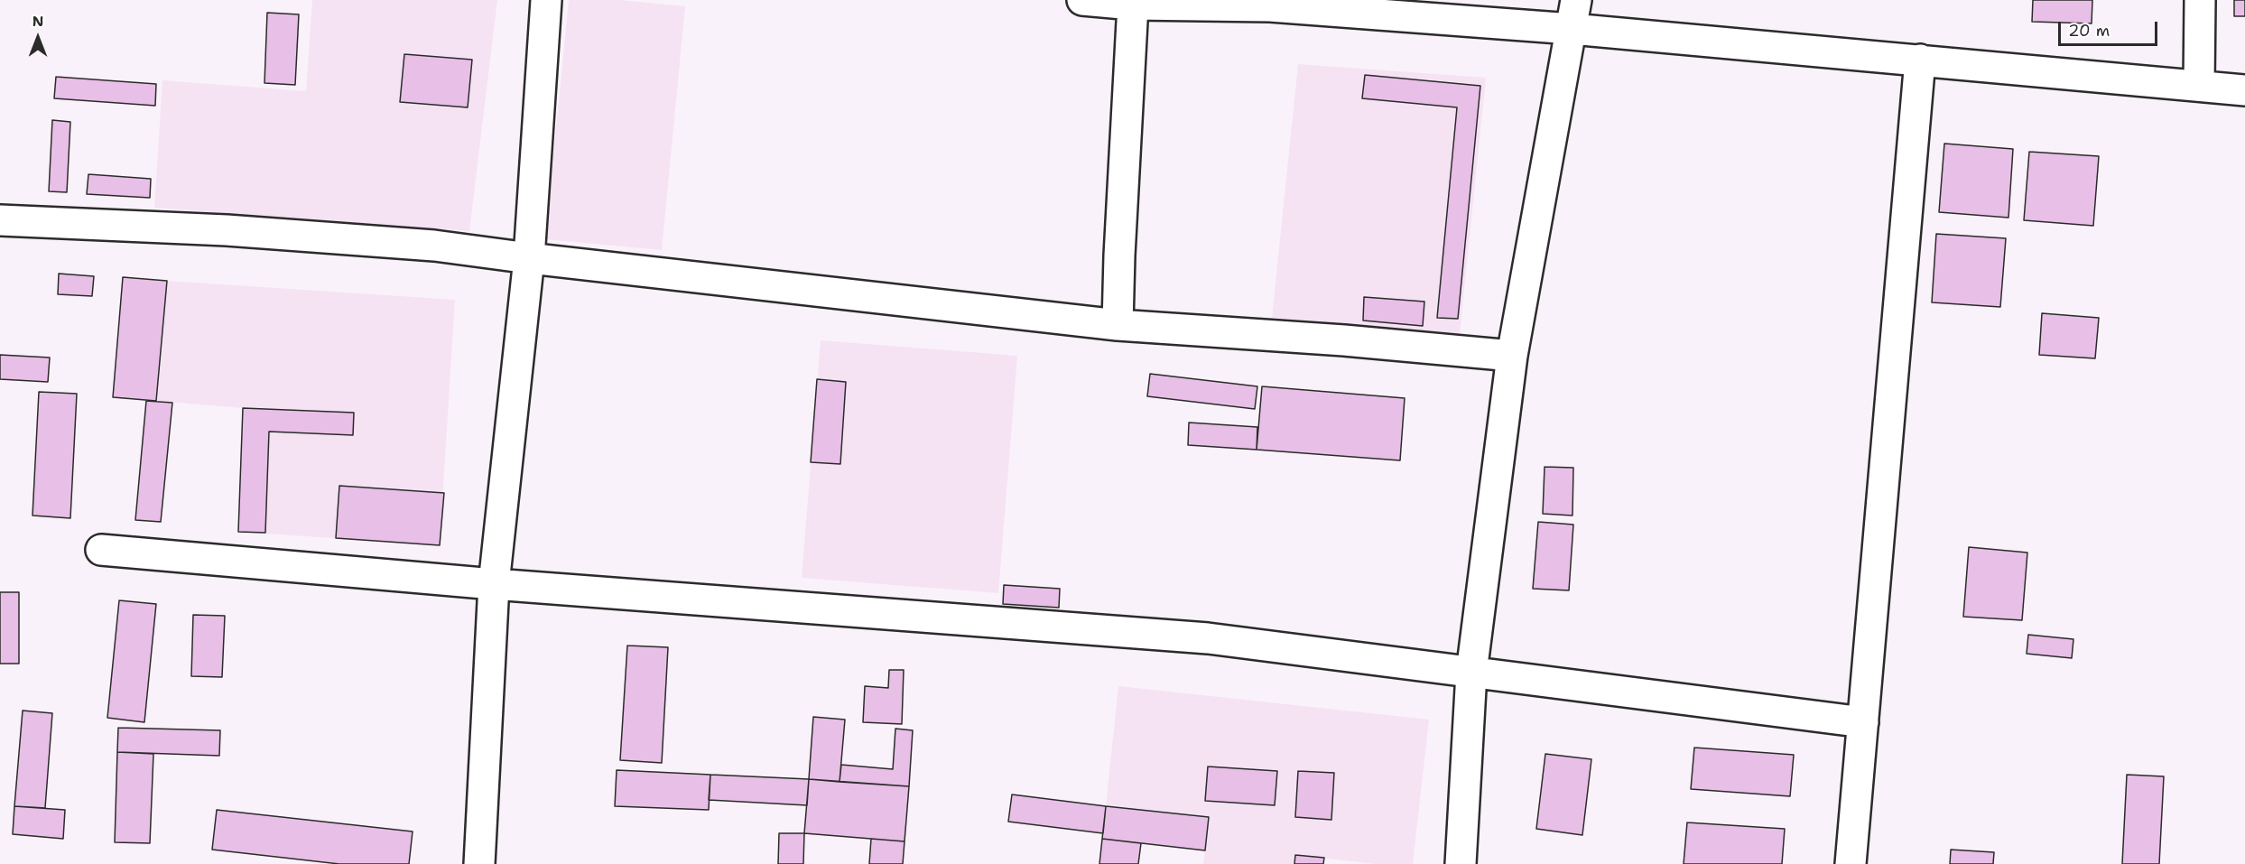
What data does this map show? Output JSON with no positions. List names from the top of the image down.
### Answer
{
  "scale_bar": "20 m",
  "north": "top"
}
